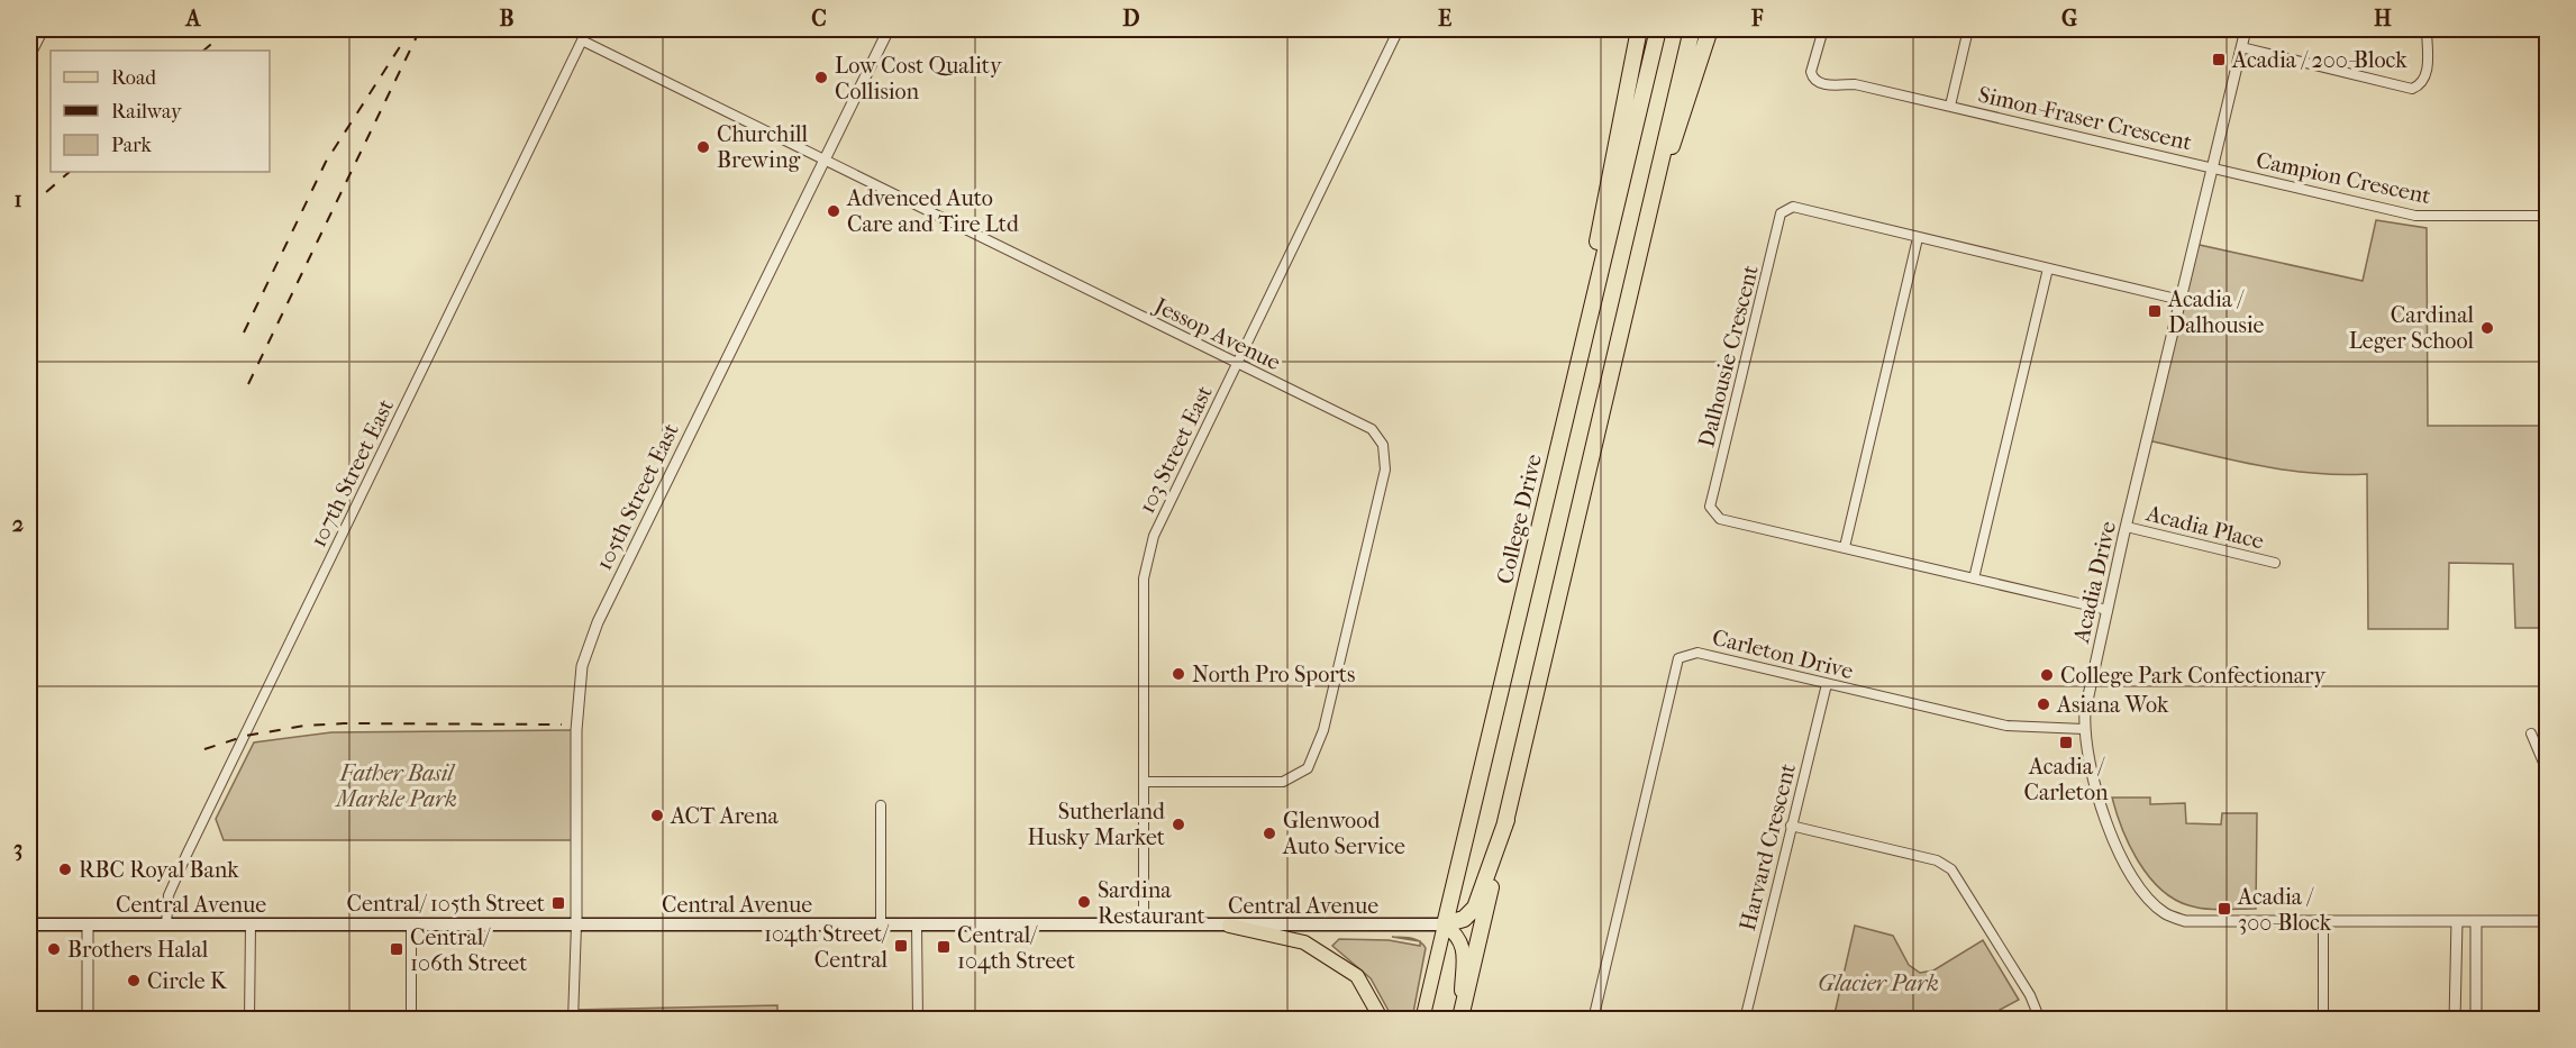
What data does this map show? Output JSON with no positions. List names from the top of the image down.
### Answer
{
  "streets": {
    "highway": ["College Drive"],
    "main road": ["Central Avenue"],
    "street": [
      "Simon-Fraser Crescent",
      "Campion Crescent",
      "Jessop Avenue",
      "Dalhousie Crescent",
      "103 Street East",
      "107th Street East",
      "105th Street East",
      "Acadia Place",
      "Acadia Drive",
      "Carleton Drive",
      "Harvard Crescent"
    ]
  },
  "crossings": [
    ["Simon-Fraser Crescent", "Campion Crescent"],
    ["Simon-Fraser Crescent", "Acadia Drive"],
    ["Campion Crescent", "Acadia Drive"],
    ["Jessop Avenue", "103 Street East"],
    ["Jessop Avenue", "107th Street East"],
    ["Jessop Avenue", "105th Street East"],
    ["Dalhousie Crescent", "Acadia Drive"],
    ["103 Street East", "Central Avenue"],
    ["107th Street East", "Central Avenue"],
    ["105th Street East", "Central Avenue"],
    ["College Drive", "Central Avenue"],
    ["Acadia Place", "Acadia Drive"],
    ["Acadia Drive", "Carleton Drive"],
    ["Carleton Drive", "Harvard Crescent"]
  ],
  "parks": ["Father Basil Markle Park", "Glacier Park"],
  "places": {
    "transit": [
      "Acadia / 200-Block",
      "Acadia / Dalhousie",
      "Acadia / Carleton",
      "Central/ 105th Street",
      "Acadia / 300-Block",
      "104th Street/ Central",
      "Central/ 104th Street",
      "Central/ 106th Street"
    ],
    "other": [
      "Low Cost Quality Collision",
      "Churchill Brewing",
      "Advenced Auto Care and Tire Ltd",
      "Cardinal Leger School",
      "North Pro Sports",
      "College Park Confectionary",
      "Asiana Wok",
      "ACT Arena",
      "Sutherland Husky Market",
      "Glenwood Auto Service",
      "RBC Royal Bank",
      "Sardina Restaurant",
      "Brothers Halal",
      "Circle K"
    ]
  },
  "legend": ["Road", "Railway", "Park"],
  "grid": {
    "columns": [
      "A",
      "B",
      "C",
      "D",
      "E",
      "F",
      "G",
      "H"
    ],
    "rows": ["1", "2", "3"]
  }
}
